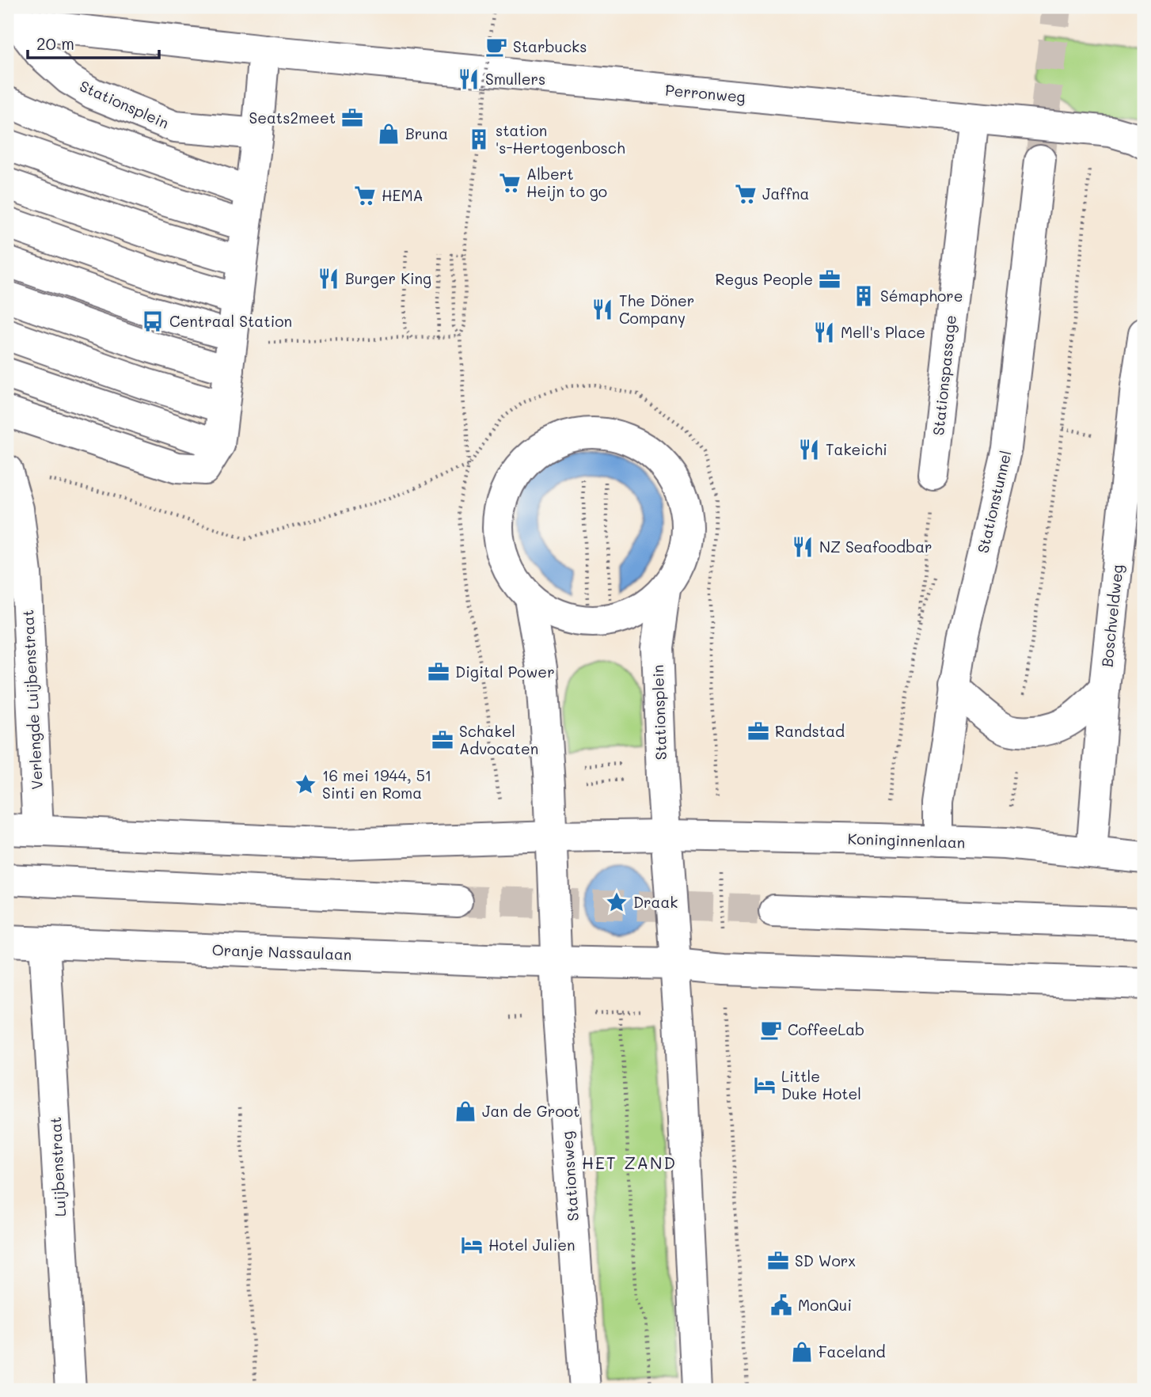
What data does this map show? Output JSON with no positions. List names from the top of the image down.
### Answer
{
  "streets": {
    "street": [
      "Perronweg",
      "Stationsplein",
      "Stationspassage",
      "Stationstunnel",
      "Boschveldweg",
      "Verlengde Luijbenstraat",
      "Koninginnenlaan",
      "Oranje Nassaulaan",
      "Luijbenstraat",
      "Stationsweg"
    ]
  },
  "crossings": [
    ["Perronweg", "Stationsplein"],
    ["Perronweg", "Stationspassage"],
    ["Stationsplein", "Koninginnenlaan"],
    ["Stationsplein", "Oranje Nassaulaan"],
    ["Stationsplein", "Stationsweg"],
    ["Stationstunnel", "Koninginnenlaan"],
    ["Boschveldweg", "Koninginnenlaan"],
    ["Oranje Nassaulaan", "Luijbenstraat"],
    ["Oranje Nassaulaan", "Stationsweg"]
  ],
  "districts": ["HET ZAND"],
  "places": {
    "cafe": ["Starbucks", "CoffeeLab"],
    "restaurant": [
      "Smullers",
      "Burger King",
      "The Döner Company",
      "Mell's Place",
      "Takeichi",
      "NZ Seafoodbar"
    ],
    "office": [
      "Seats2meet",
      "Regus People",
      "Digital Power",
      "Randstad",
      "Schakel Advocaten",
      "SD Worx"
    ],
    "shop": ["Bruna", "Jan de Groot", "Faceland"],
    "building": ["station 's-Hertogenbosch", "Sémaphore"],
    "supermarket": ["Albert Heijn to go", "Jaffna", "HEMA"],
    "bus stop": ["Centraal Station"],
    "place": ["16 mei 1944, 51 Sinti en Roma", "Draak"],
    "hotel": ["Little Duke Hotel", "Hotel Julien"],
    "public building": ["MonQui"]
  },
  "scale_bar": "20 m"
}
